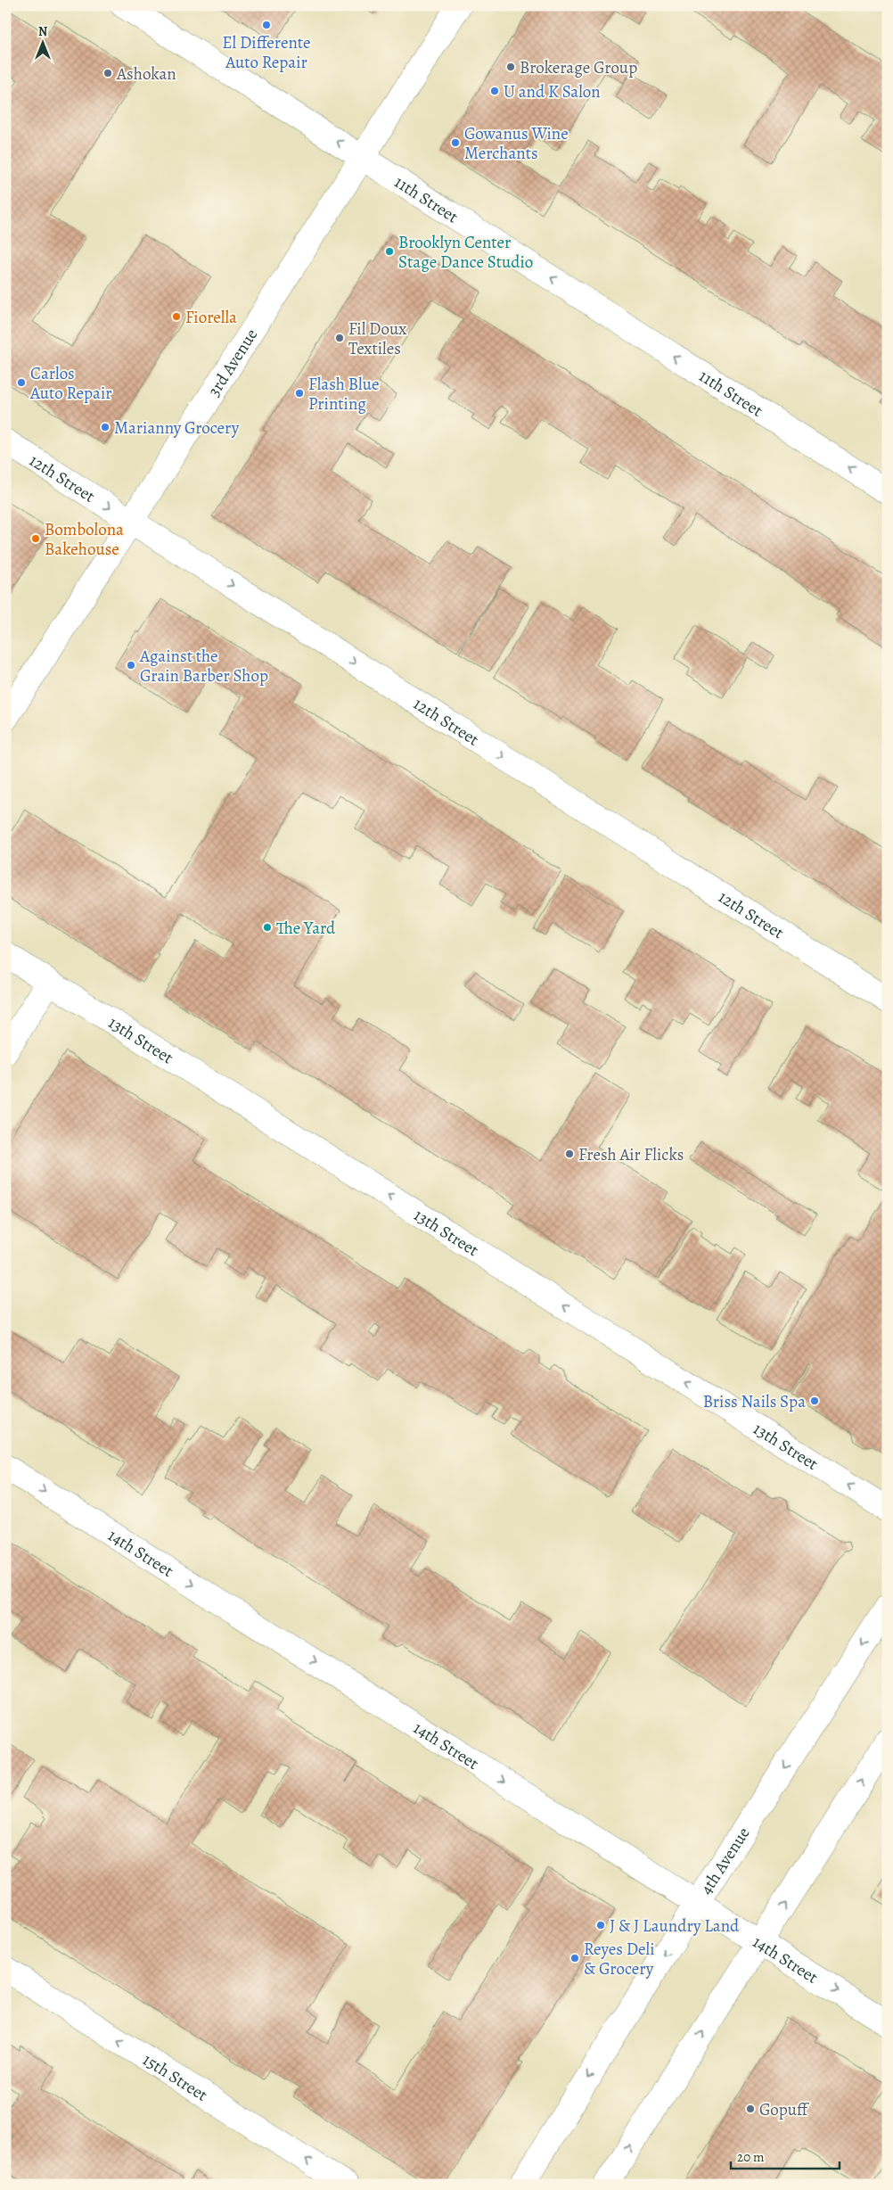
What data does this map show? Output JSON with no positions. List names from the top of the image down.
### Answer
{
  "streets": {
    "street": [
      "11th Street",
      "3rd Avenue",
      "12th Street",
      "13th Street",
      "14th Street",
      "4th Avenue",
      "15th Street"
    ]
  },
  "crossings": [
    ["11th Street", "3rd Avenue"],
    ["3rd Avenue", "12th Street"],
    ["14th Street", "4th Avenue"]
  ],
  "one_way": [
    "11th Street",
    "12th Street",
    "13th Street",
    "14th Street",
    "15th Street"
  ],
  "places": [
    "El Differente Auto Repair",
    "Brokerage Group",
    "Ashokan",
    "U and K Salon",
    "Gowanus Wine Merchants",
    "Brooklyn Center Stage Dance Studio",
    "Fiorella",
    "Fil Doux Textiles",
    "Carlos Auto Repair",
    "Flash Blue Printing",
    "Marianny Grocery",
    "Bombolona Bakehouse",
    "Against the Grain Barber Shop",
    "The Yard",
    "Fresh Air Flicks",
    "Briss Nails Spa",
    "J & J Laundry Land",
    "Reyes Deli & Grocery",
    "Gopuff"
  ],
  "scale_bar": "20 m",
  "north": "top"
}
